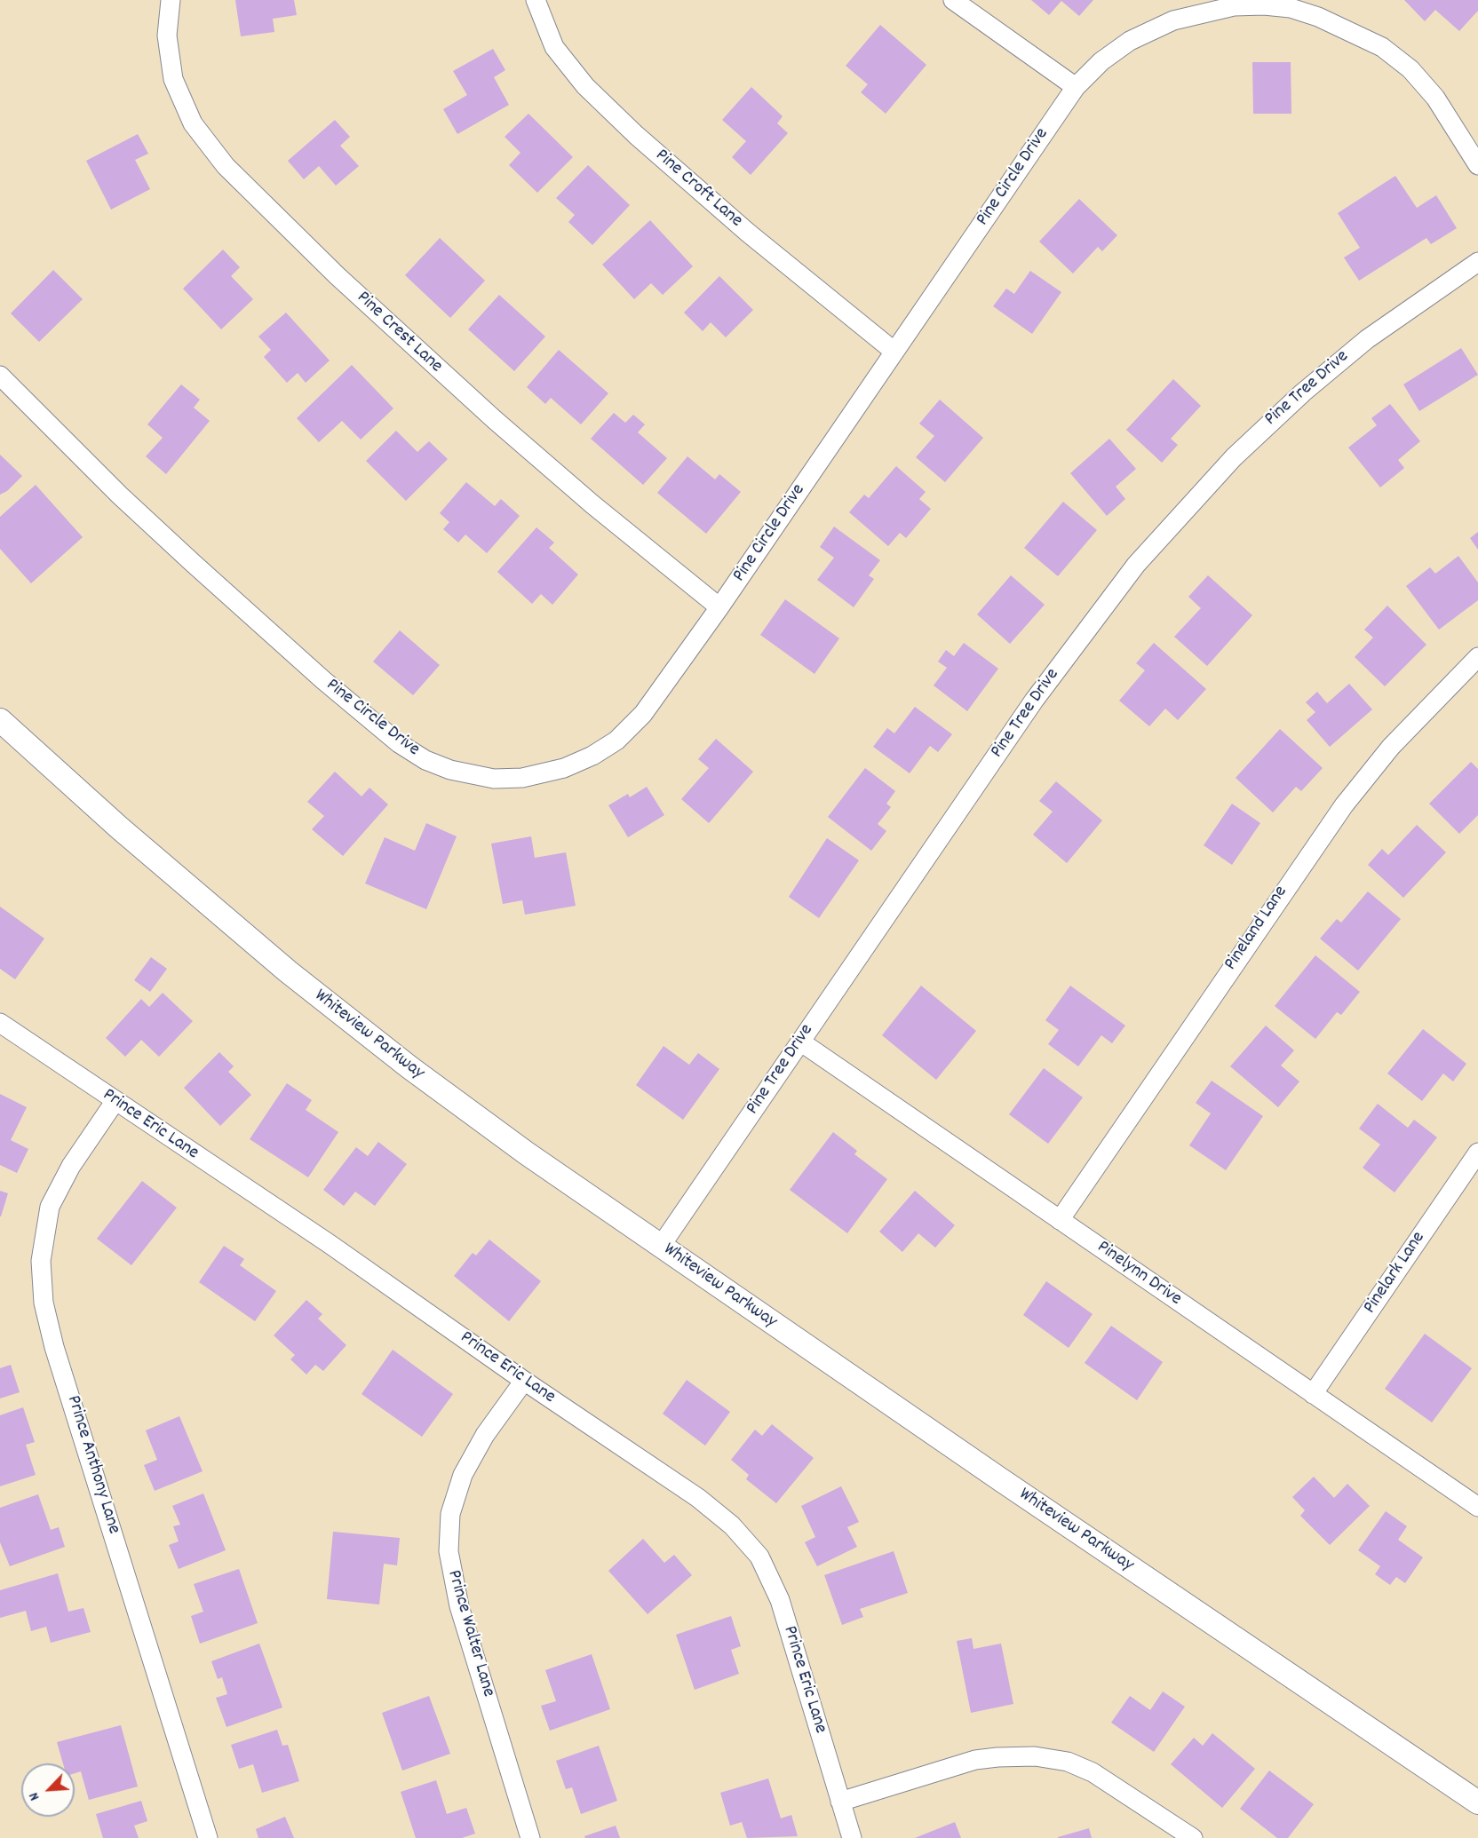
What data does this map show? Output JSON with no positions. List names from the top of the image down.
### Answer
{
  "streets": {
    "street": [
      "Pine Circle Drive",
      "Pine Croft Lane",
      "Pine Crest Lane",
      "Pine Tree Drive",
      "Pineland Lane",
      "Whiteview Parkway",
      "Prince Eric Lane",
      "Pinelark Lane",
      "Pinelynn Drive",
      "Prince Anthony Lane",
      "Prince Walter Lane"
    ]
  },
  "crossings": [
    ["Pine Circle Drive", "Pine Croft Lane"],
    ["Pine Circle Drive", "Pine Crest Lane"],
    ["Pine Tree Drive", "Whiteview Parkway"],
    ["Pine Tree Drive", "Pinelynn Drive"],
    ["Pineland Lane", "Pinelynn Drive"],
    ["Prince Eric Lane", "Prince Anthony Lane"],
    ["Prince Eric Lane", "Prince Walter Lane"],
    ["Pinelark Lane", "Pinelynn Drive"]
  ],
  "north": "bottom left"
}
